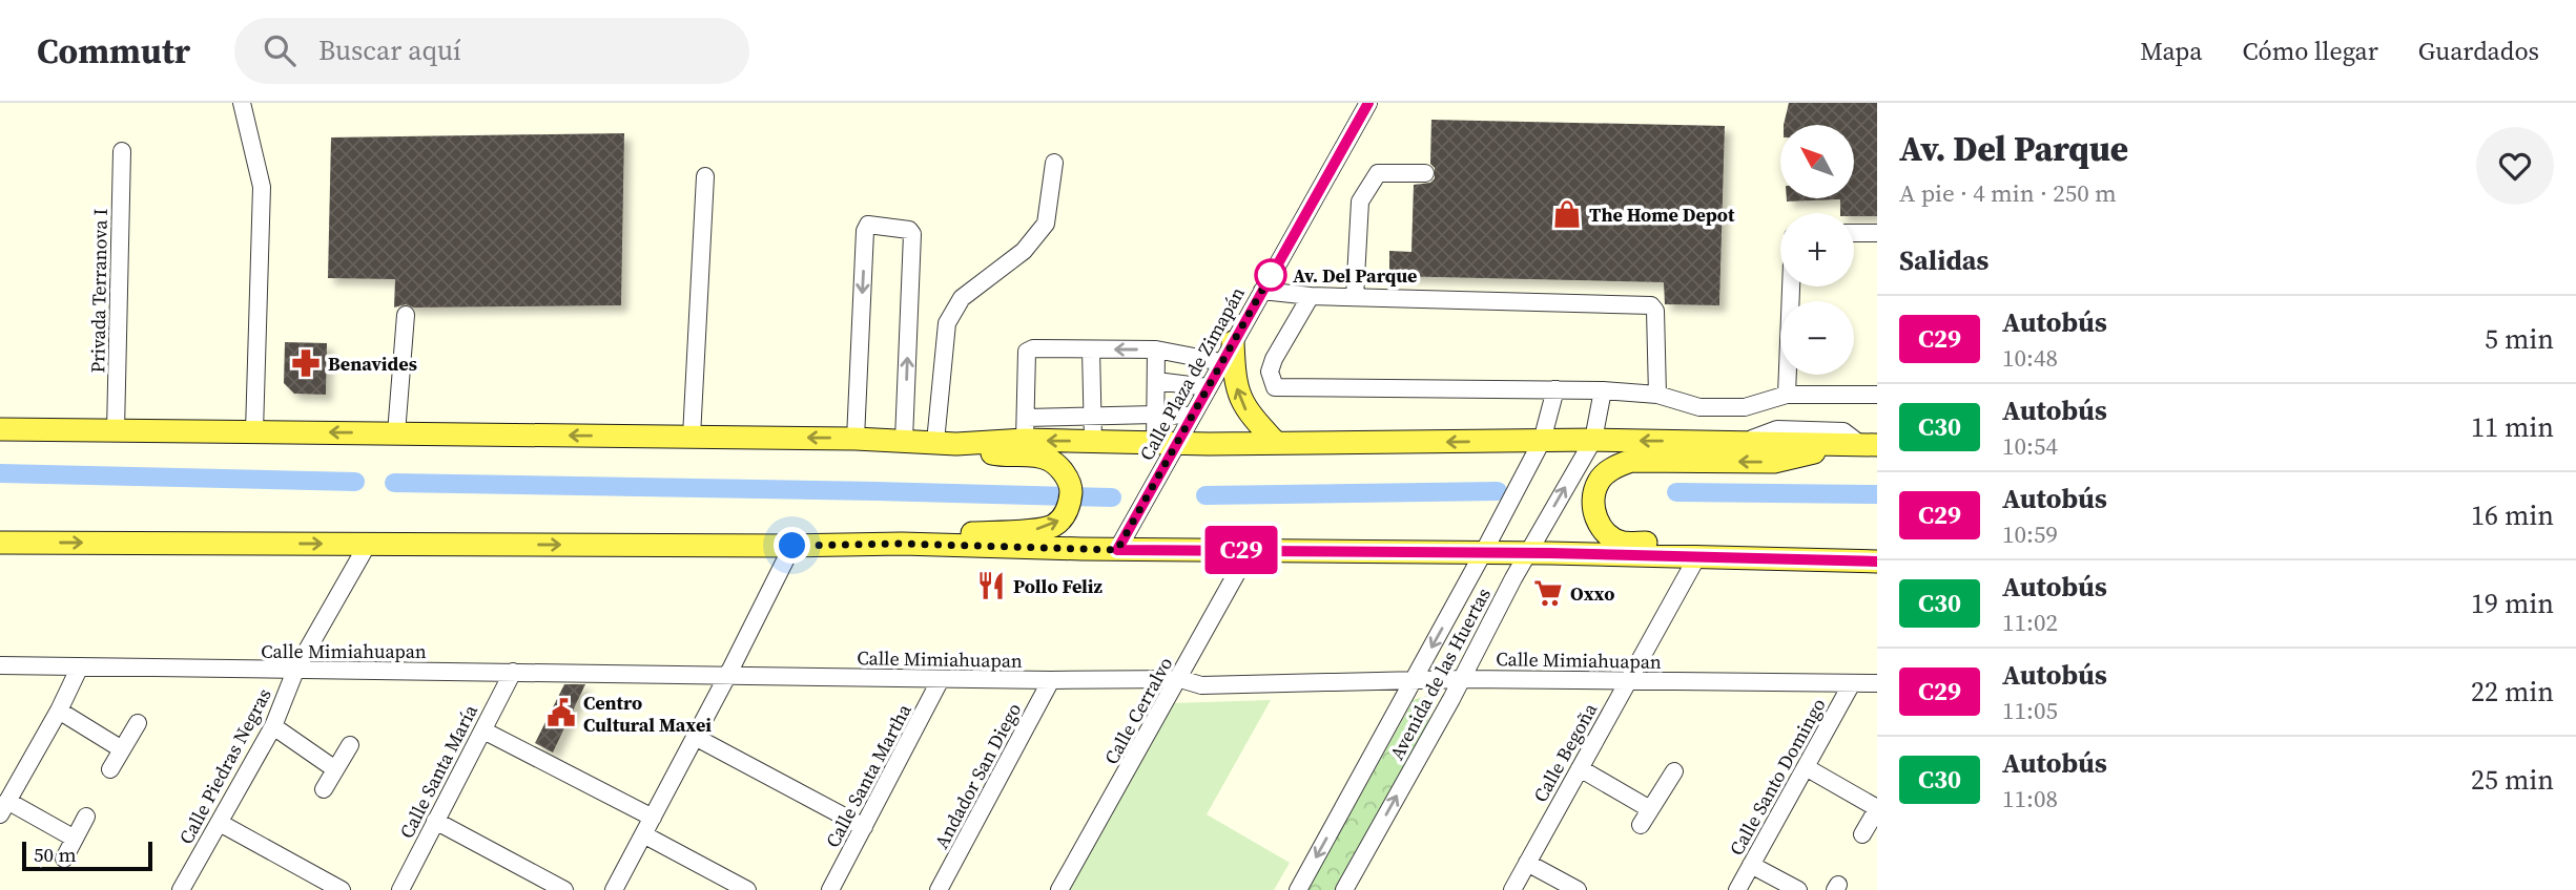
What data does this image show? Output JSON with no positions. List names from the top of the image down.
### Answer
{
  "streets": {
    "street": [
      "Privada Terranova I",
      "Calle Plaza de Zimapán",
      "Calle Mimiahuapan",
      "Avenida de las Huertas",
      "Calle Cerralvo",
      "Calle Begoña",
      "Calle Piedras Negras",
      "Calle Santa María",
      "Calle Santa Martha",
      "Andador San Diego",
      "Calle Santo Domingo"
    ]
  },
  "crossings": [
    ["Calle Mimiahuapan", "Avenida de las Huertas"],
    ["Calle Mimiahuapan", "Calle Cerralvo"],
    ["Calle Mimiahuapan", "Calle Begoña"],
    ["Calle Mimiahuapan", "Calle Piedras Negras"],
    ["Calle Mimiahuapan", "Calle Santa María"],
    ["Calle Mimiahuapan", "Calle Santa Martha"],
    ["Calle Mimiahuapan", "Andador San Diego"],
    ["Calle Mimiahuapan", "Calle Santo Domingo"]
  ],
  "places": {
    "shop": ["The Home Depot"],
    "other": ["Av. Del Parque"],
    "pharmacy": ["Benavides"],
    "restaurant": ["Pollo Feliz"],
    "supermarket": ["Oxxo"],
    "public building": ["Centro Cultural Maxei"]
  },
  "lines": ["bus line C29"],
  "scale_bar": "50 m",
  "north": "top left",
  "page": {
    "header": "Commutr",
    "search": "Buscar aquí",
    "nav": ["Mapa", "Cómo llegar", "Guardados"],
    "on_map": "C29",
    "heading": [
      ["Av. Del Parque", "A pie · 4 min · 250 m"],
      "Salidas"
    ],
    "map_buttons": ["+", "−"],
    "list": [
      {
        "mark": "C29",
        "name": "Autobús",
        "note": "10:48",
        "value": "5 min"
      },
      {
        "mark": "C30",
        "name": "Autobús",
        "note": "10:54",
        "value": "11 min"
      },
      {
        "mark": "C29",
        "name": "Autobús",
        "note": "10:59",
        "value": "16 min"
      },
      {
        "mark": "C30",
        "name": "Autobús",
        "note": "11:02",
        "value": "19 min"
      },
      {
        "mark": "C29",
        "name": "Autobús",
        "note": "11:05",
        "value": "22 min"
      },
      {
        "mark": "C30",
        "name": "Autobús",
        "note": "11:08",
        "value": "25 min"
      }
    ],
    "scale": "50 m"
  }
}
